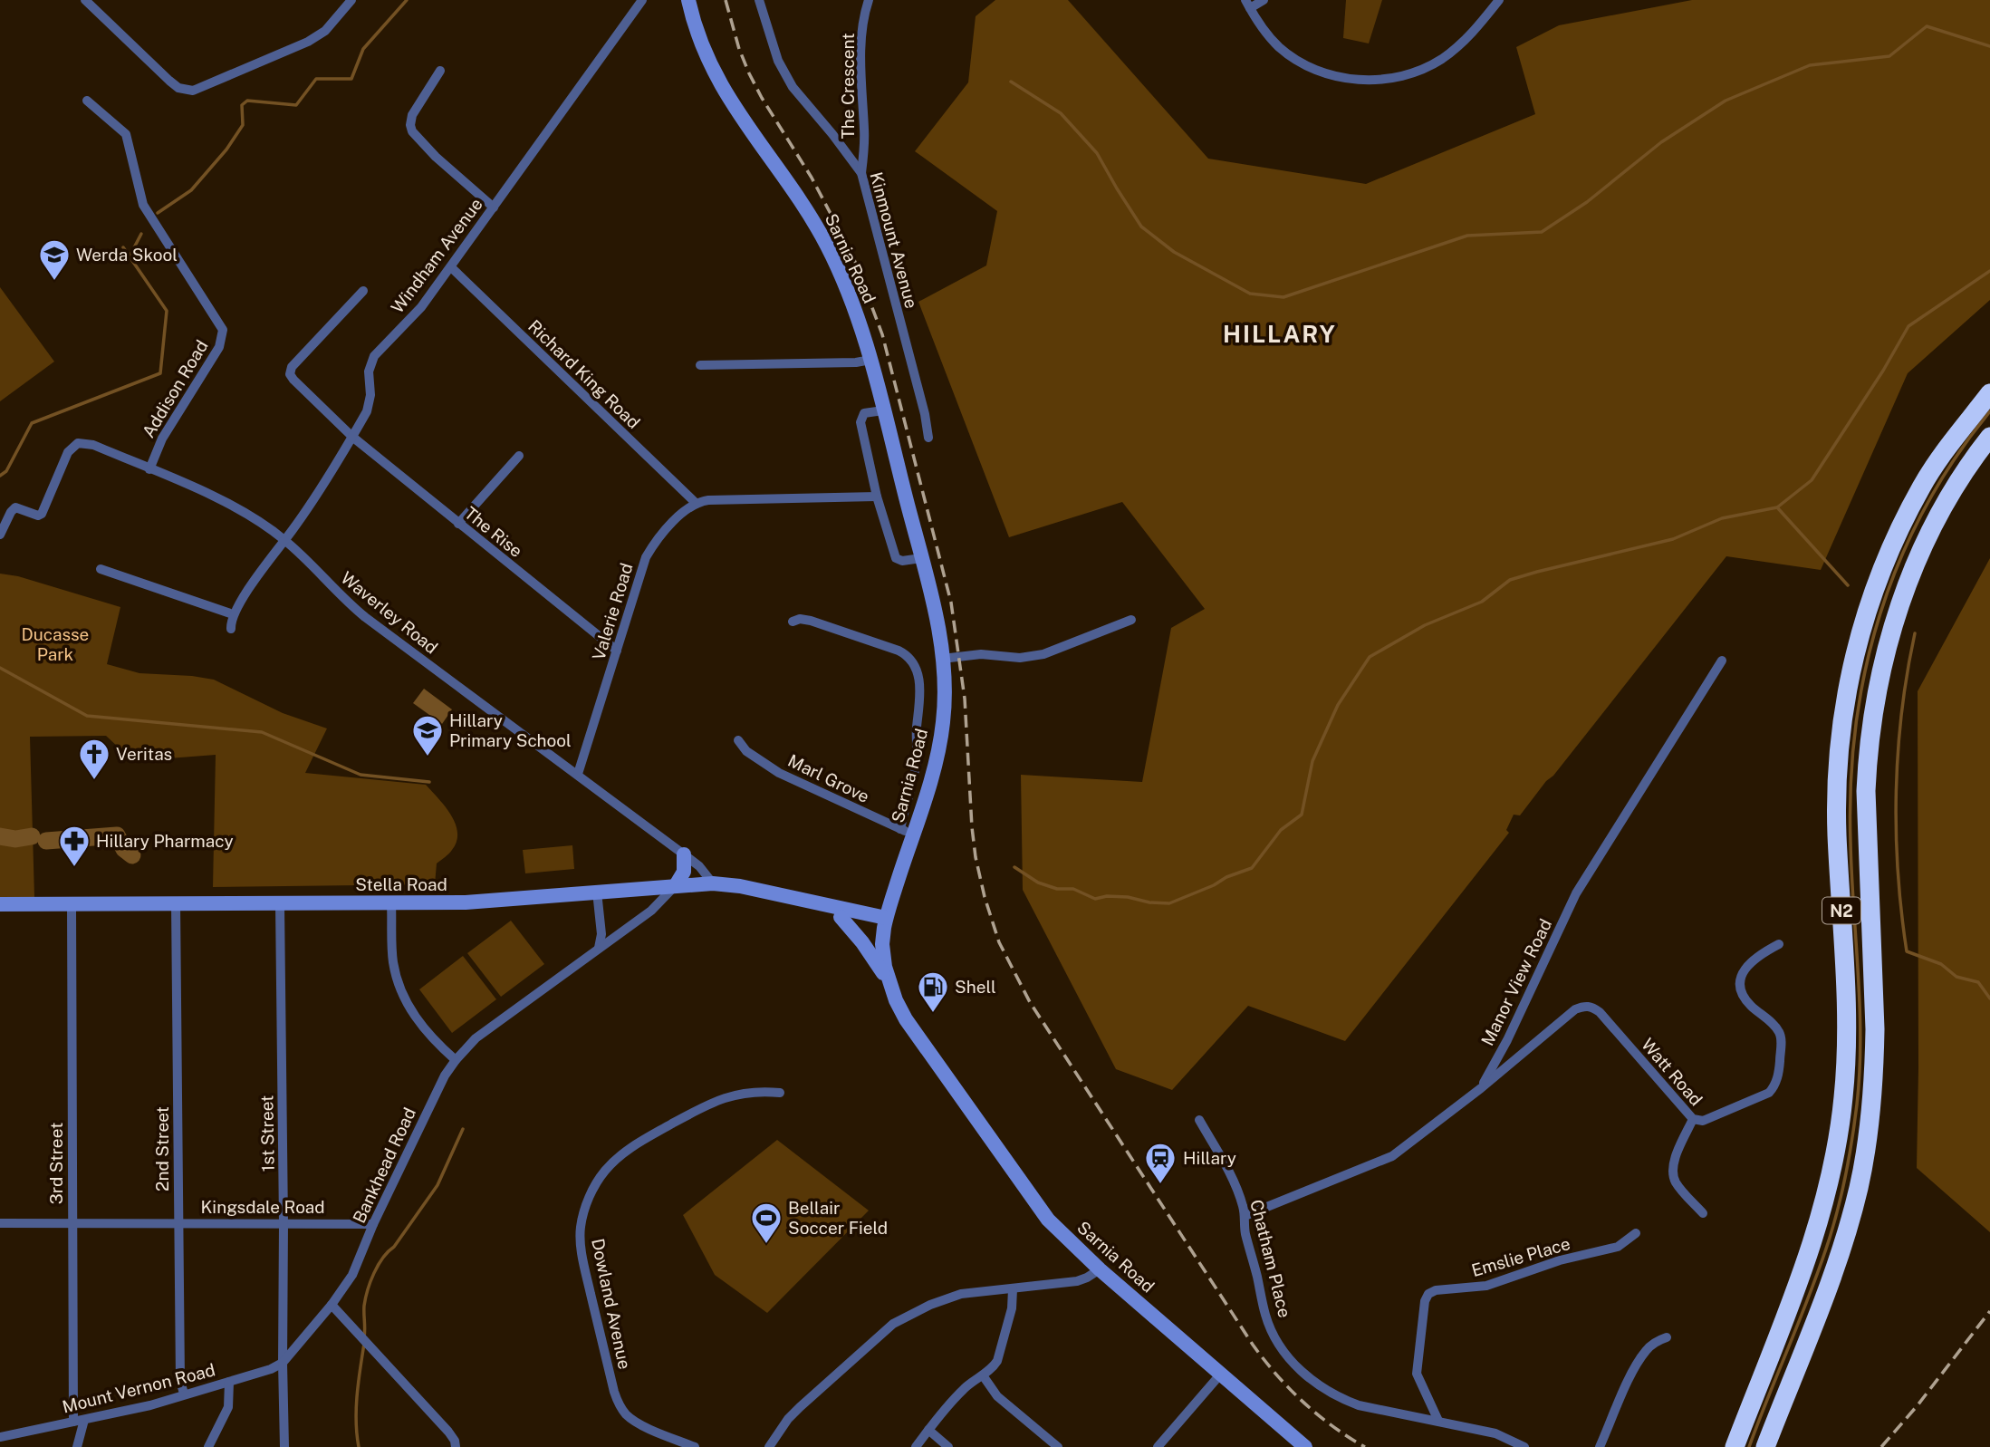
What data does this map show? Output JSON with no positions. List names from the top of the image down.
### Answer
{
  "streets": {
    "highway": ["N2"],
    "main road": ["Sarnia Road", "Stella Road"],
    "street": [
      "The Crescent",
      "Kinmount Avenue",
      "Windham Avenue",
      "Richard King Road",
      "Addison Road",
      "The Rise",
      "Valerie Road",
      "Waverley Road",
      "Marl Grove",
      "Manor View Road",
      "Watt Road",
      "1st Street",
      "2nd Street",
      "3rd Street",
      "Bankhead Road",
      "Kingsdale Road",
      "Emslie Place",
      "Chatham Place",
      "Dowland Avenue",
      "Mount Vernon Road"
    ]
  },
  "crossings": [
    ["The Crescent", "Kinmount Avenue"],
    ["Windham Avenue", "Richard King Road"],
    ["Windham Avenue", "The Rise"],
    ["Windham Avenue", "Waverley Road"],
    ["Sarnia Road", "Marl Grove"],
    ["Sarnia Road", "Stella Road"],
    ["Richard King Road", "Valerie Road"],
    ["Addison Road", "Waverley Road"],
    ["The Rise", "Valerie Road"],
    ["Valerie Road", "Waverley Road"],
    ["Waverley Road", "Stella Road"],
    ["Stella Road", "1st Street"],
    ["Stella Road", "2nd Street"],
    ["Stella Road", "3rd Street"],
    ["Stella Road", "Bankhead Road"],
    ["Manor View Road", "Watt Road"],
    ["Manor View Road", "Chatham Place"],
    ["1st Street", "Bankhead Road"],
    ["1st Street", "Kingsdale Road"],
    ["1st Street", "Mount Vernon Road"],
    ["2nd Street", "Kingsdale Road"],
    ["2nd Street", "Mount Vernon Road"],
    ["3rd Street", "Kingsdale Road"],
    ["3rd Street", "Mount Vernon Road"],
    ["Bankhead Road", "Kingsdale Road"],
    ["Bankhead Road", "Mount Vernon Road"],
    ["Emslie Place", "Chatham Place"]
  ],
  "districts": ["HILLARY"],
  "parks": ["Ducasse Park"],
  "places": {
    "school or university": ["Werda Skool", "Hillary Primary School"],
    "church": ["Veritas"],
    "pharmacy": ["Hillary Pharmacy"],
    "fuel station": ["Shell"],
    "station": ["Hillary"],
    "sports": ["Bellair Soccer Field"]
  }
}
